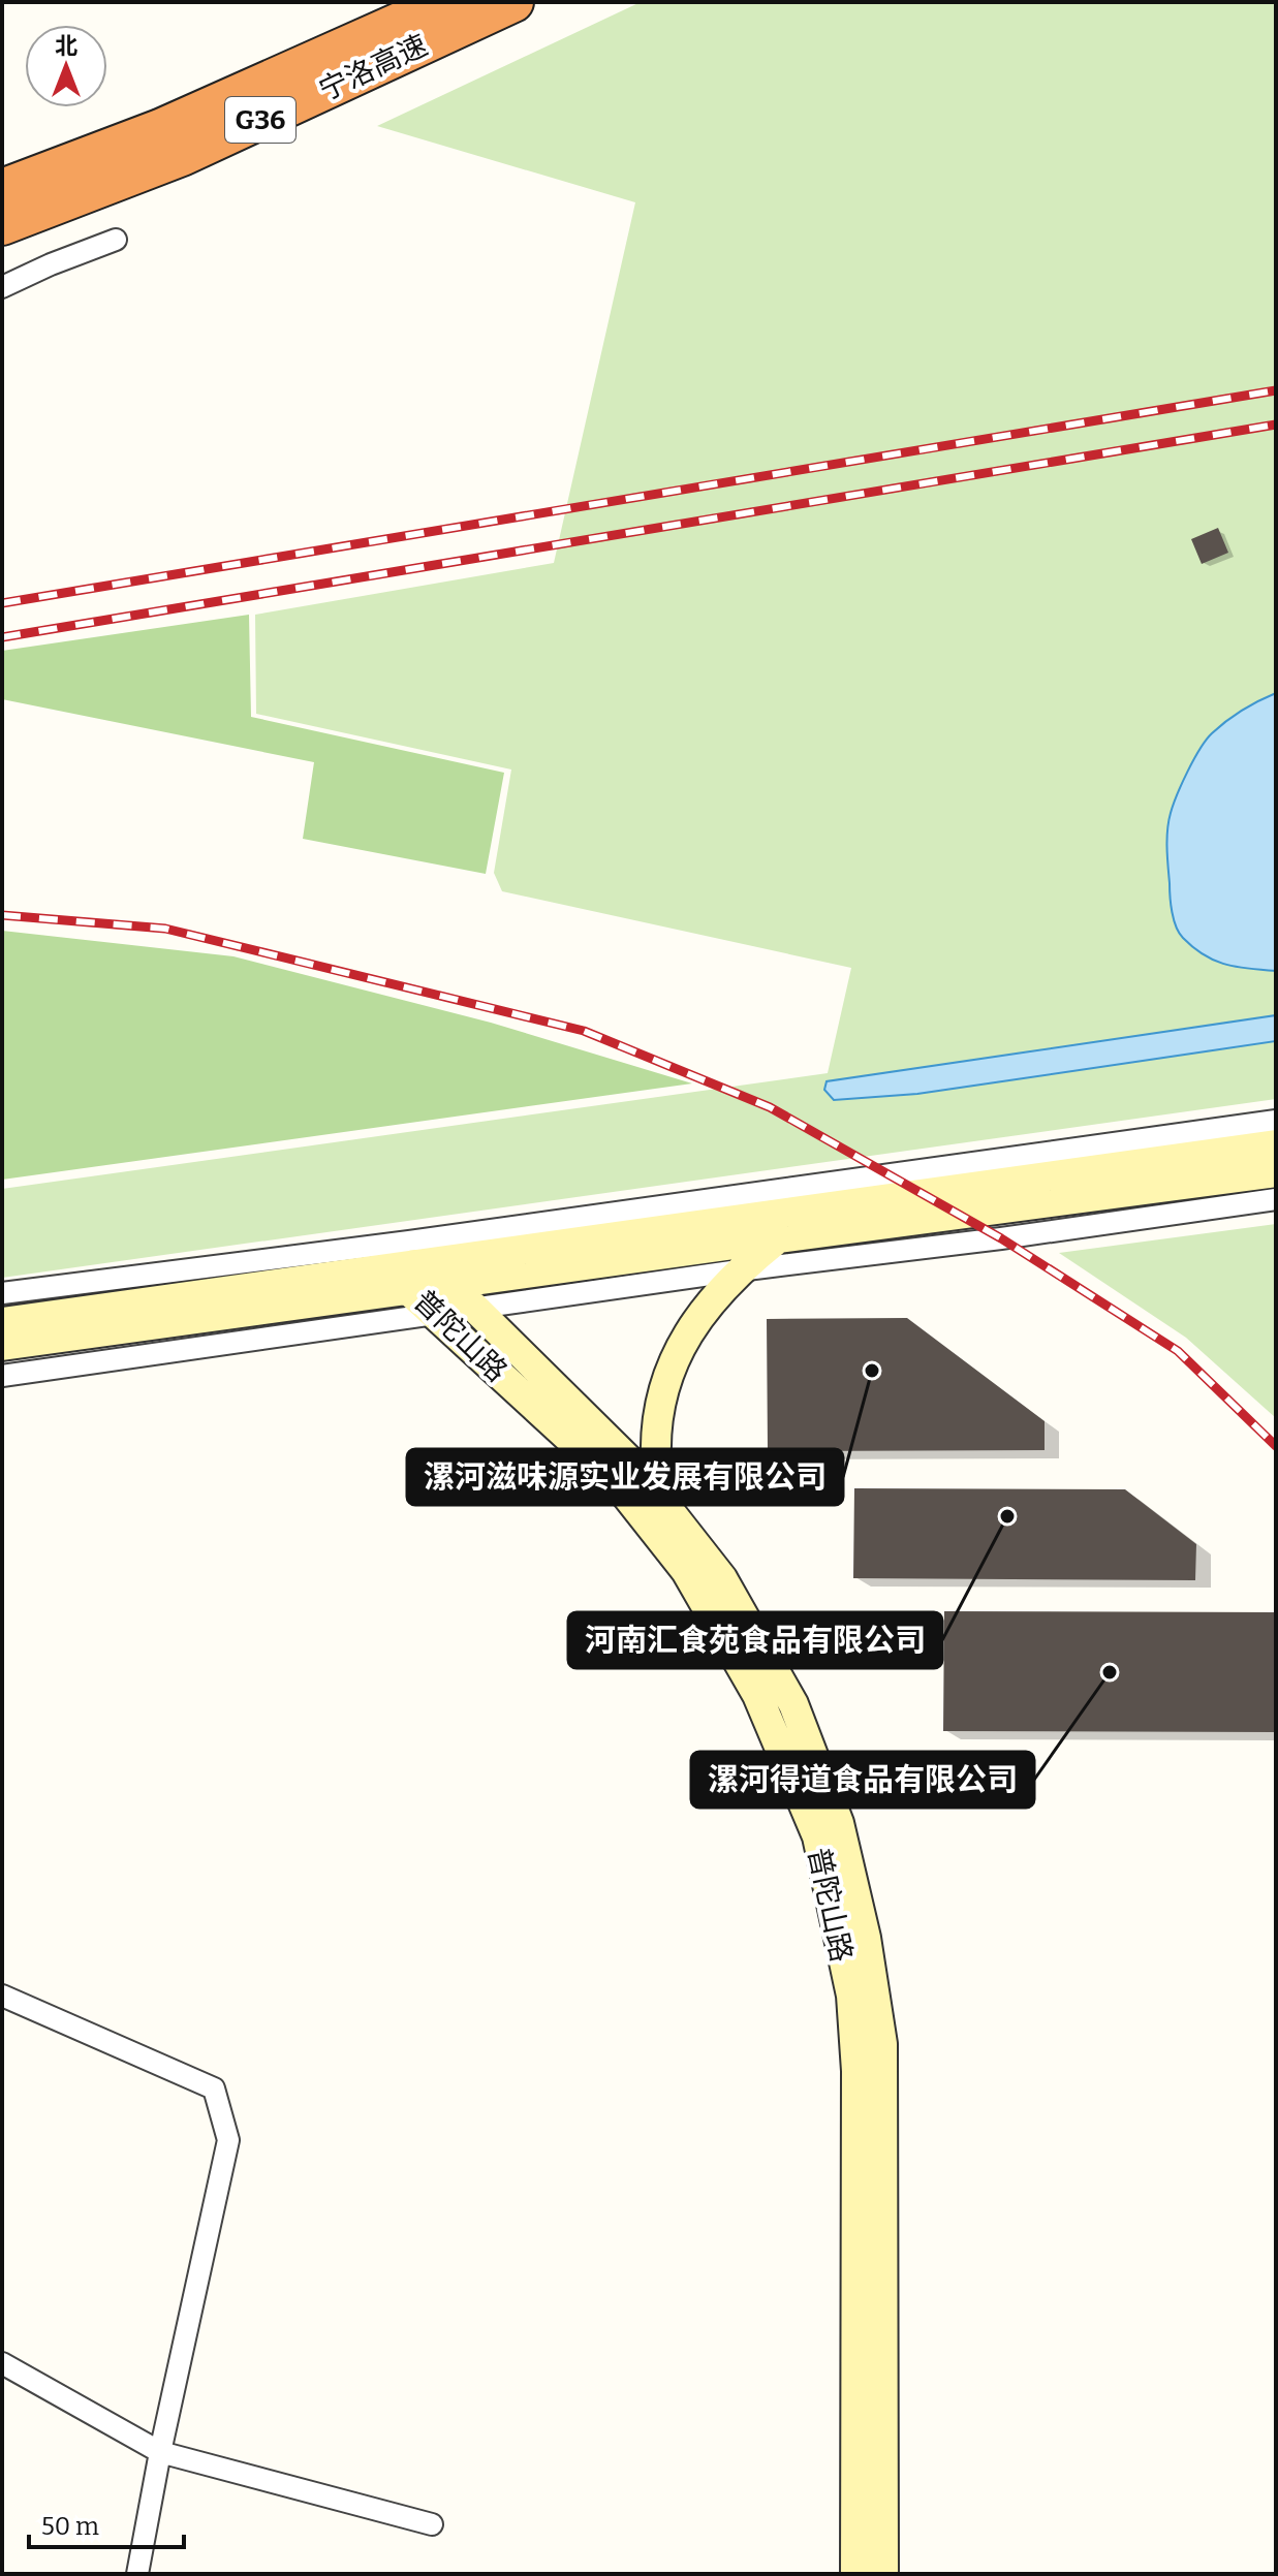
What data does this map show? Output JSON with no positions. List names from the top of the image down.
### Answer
{
  "streets": {
    "highway": ["宁洛高速", "G36"],
    "main road": ["普陀山路"]
  },
  "places": ["漯河滋味源实业发展有限公司", "河南汇食苑食品有限公司", "漯河得道食品有限公司"],
  "scale_bar": "50 m",
  "north": "top"
}
